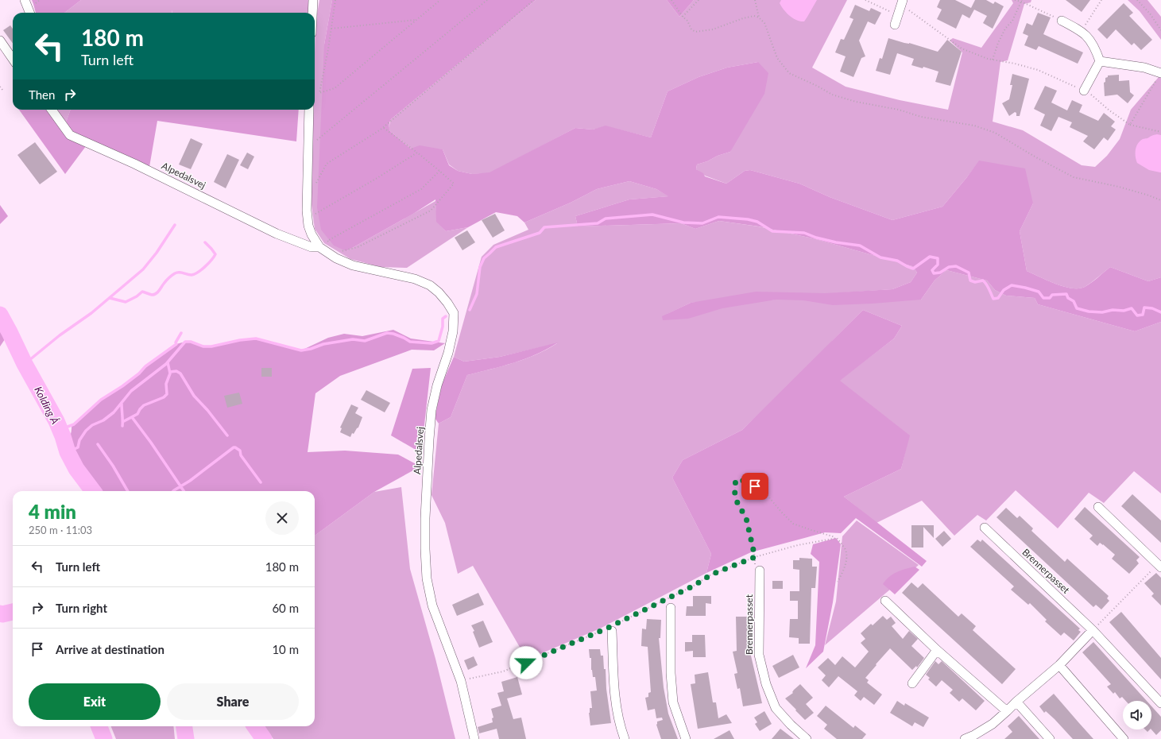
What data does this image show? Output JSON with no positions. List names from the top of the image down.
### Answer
{
  "streets": {
    "street": ["Alpedalsvej", "Brennerpasset"]
  },
  "water": ["Kolding Å"],
  "page": {
    "turn": ["180 m", "Turn left"],
    "then": "Then",
    "heading": ["4 min", "250 m · 11:03"],
    "list": [
      {
        "name": "Turn left",
        "value": "180 m"
      },
      {
        "name": "Turn right",
        "value": "60 m"
      },
      {
        "name": "Arrive at destination",
        "value": "10 m"
      }
    ],
    "buttons": ["Exit", "Share"]
  }
}
